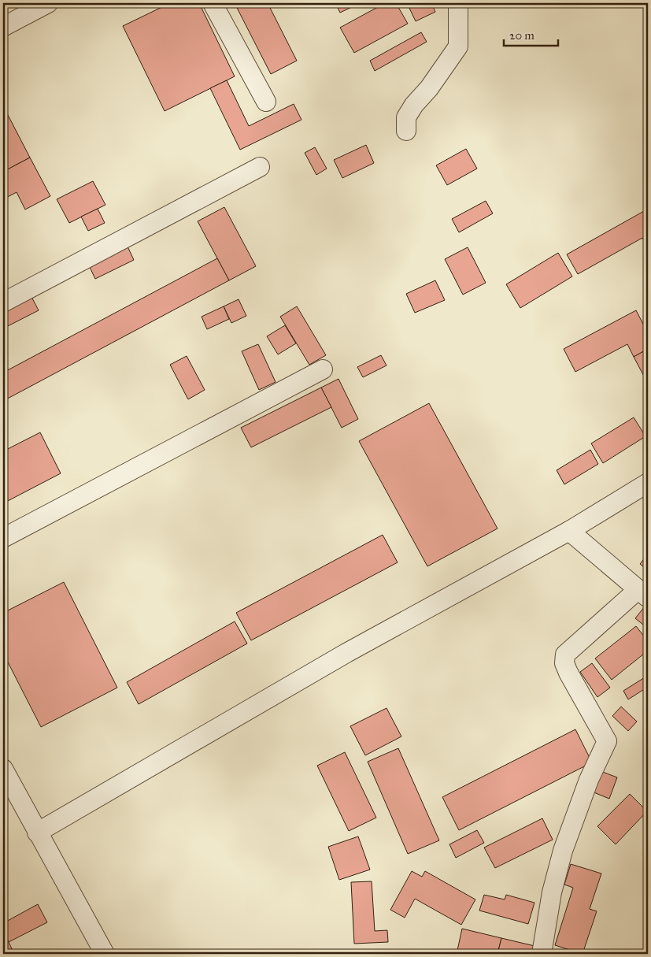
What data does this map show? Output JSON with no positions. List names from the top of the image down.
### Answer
{
  "scale_bar": "20 m"
}
